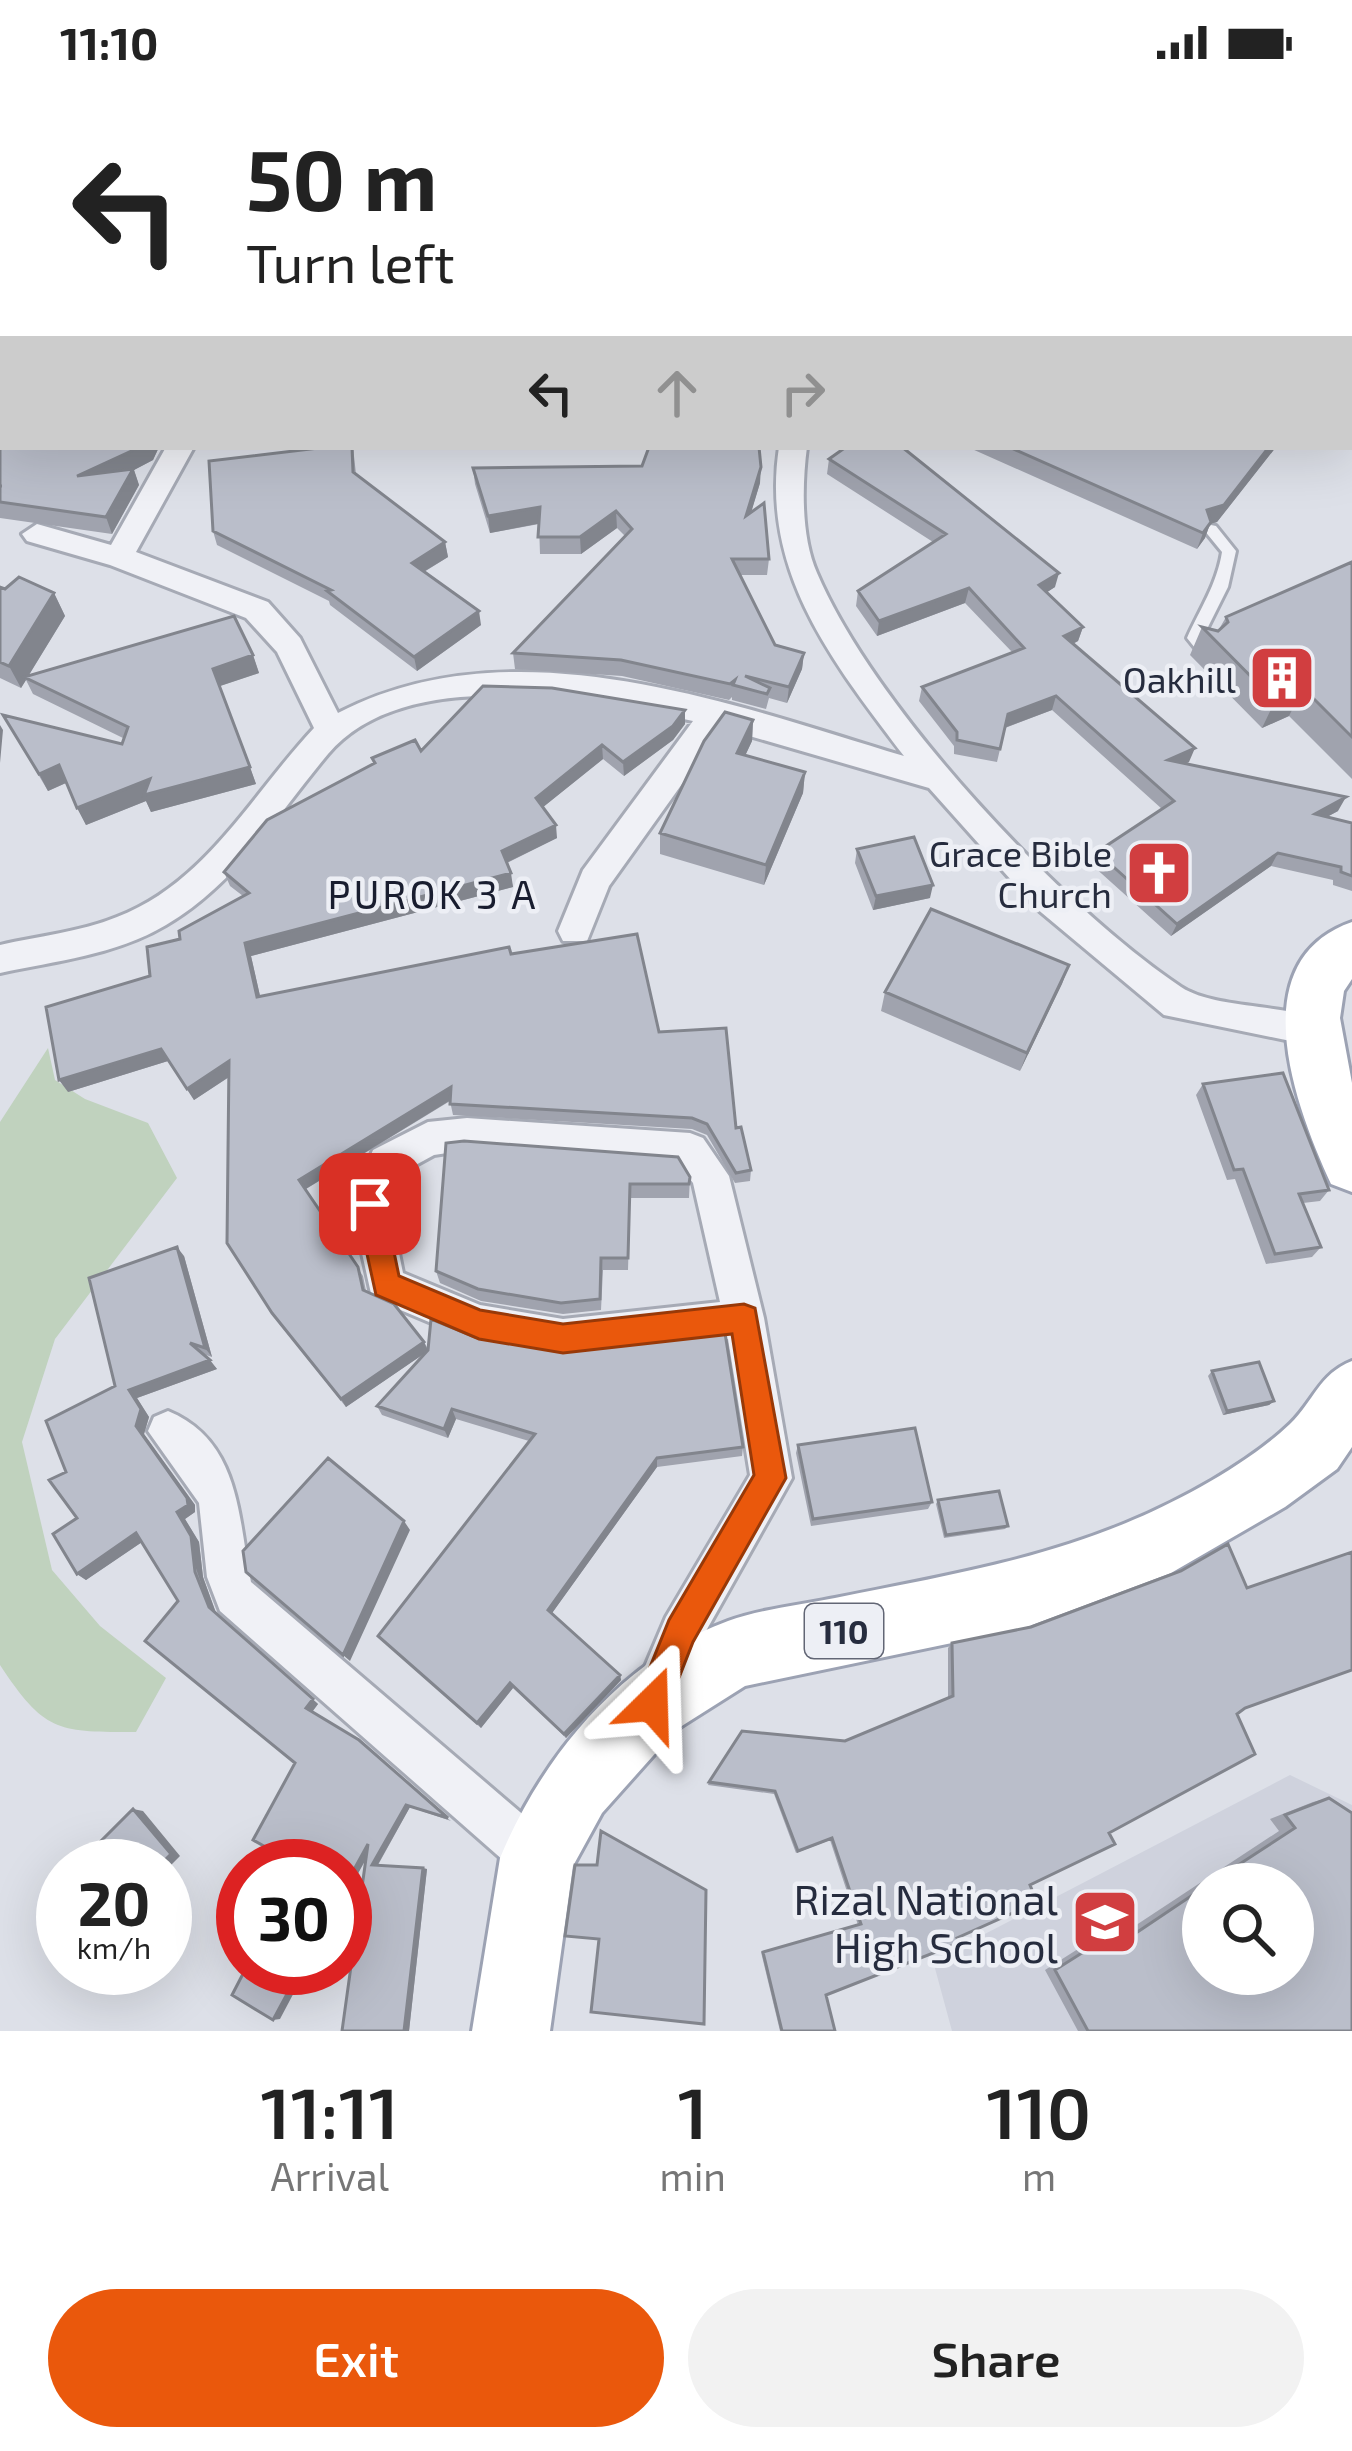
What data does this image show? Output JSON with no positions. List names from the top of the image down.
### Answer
{
  "streets": {
    "main road": ["110"]
  },
  "districts": ["PUROK 3 A"],
  "places": {
    "building": ["Oakhill"],
    "church": ["Grace Bible Church"],
    "school or university": ["Rizal National High School"]
  },
  "page": {
    "status": "11:10",
    "turn": ["50 m", "Turn left"],
    "speed": "20 km/h",
    "limit": "30",
    "eta": [
      "11:11",
      "Arrival",
      "1",
      "min",
      "110",
      "m"
    ],
    "buttons": ["Exit", "Share"]
  }
}
